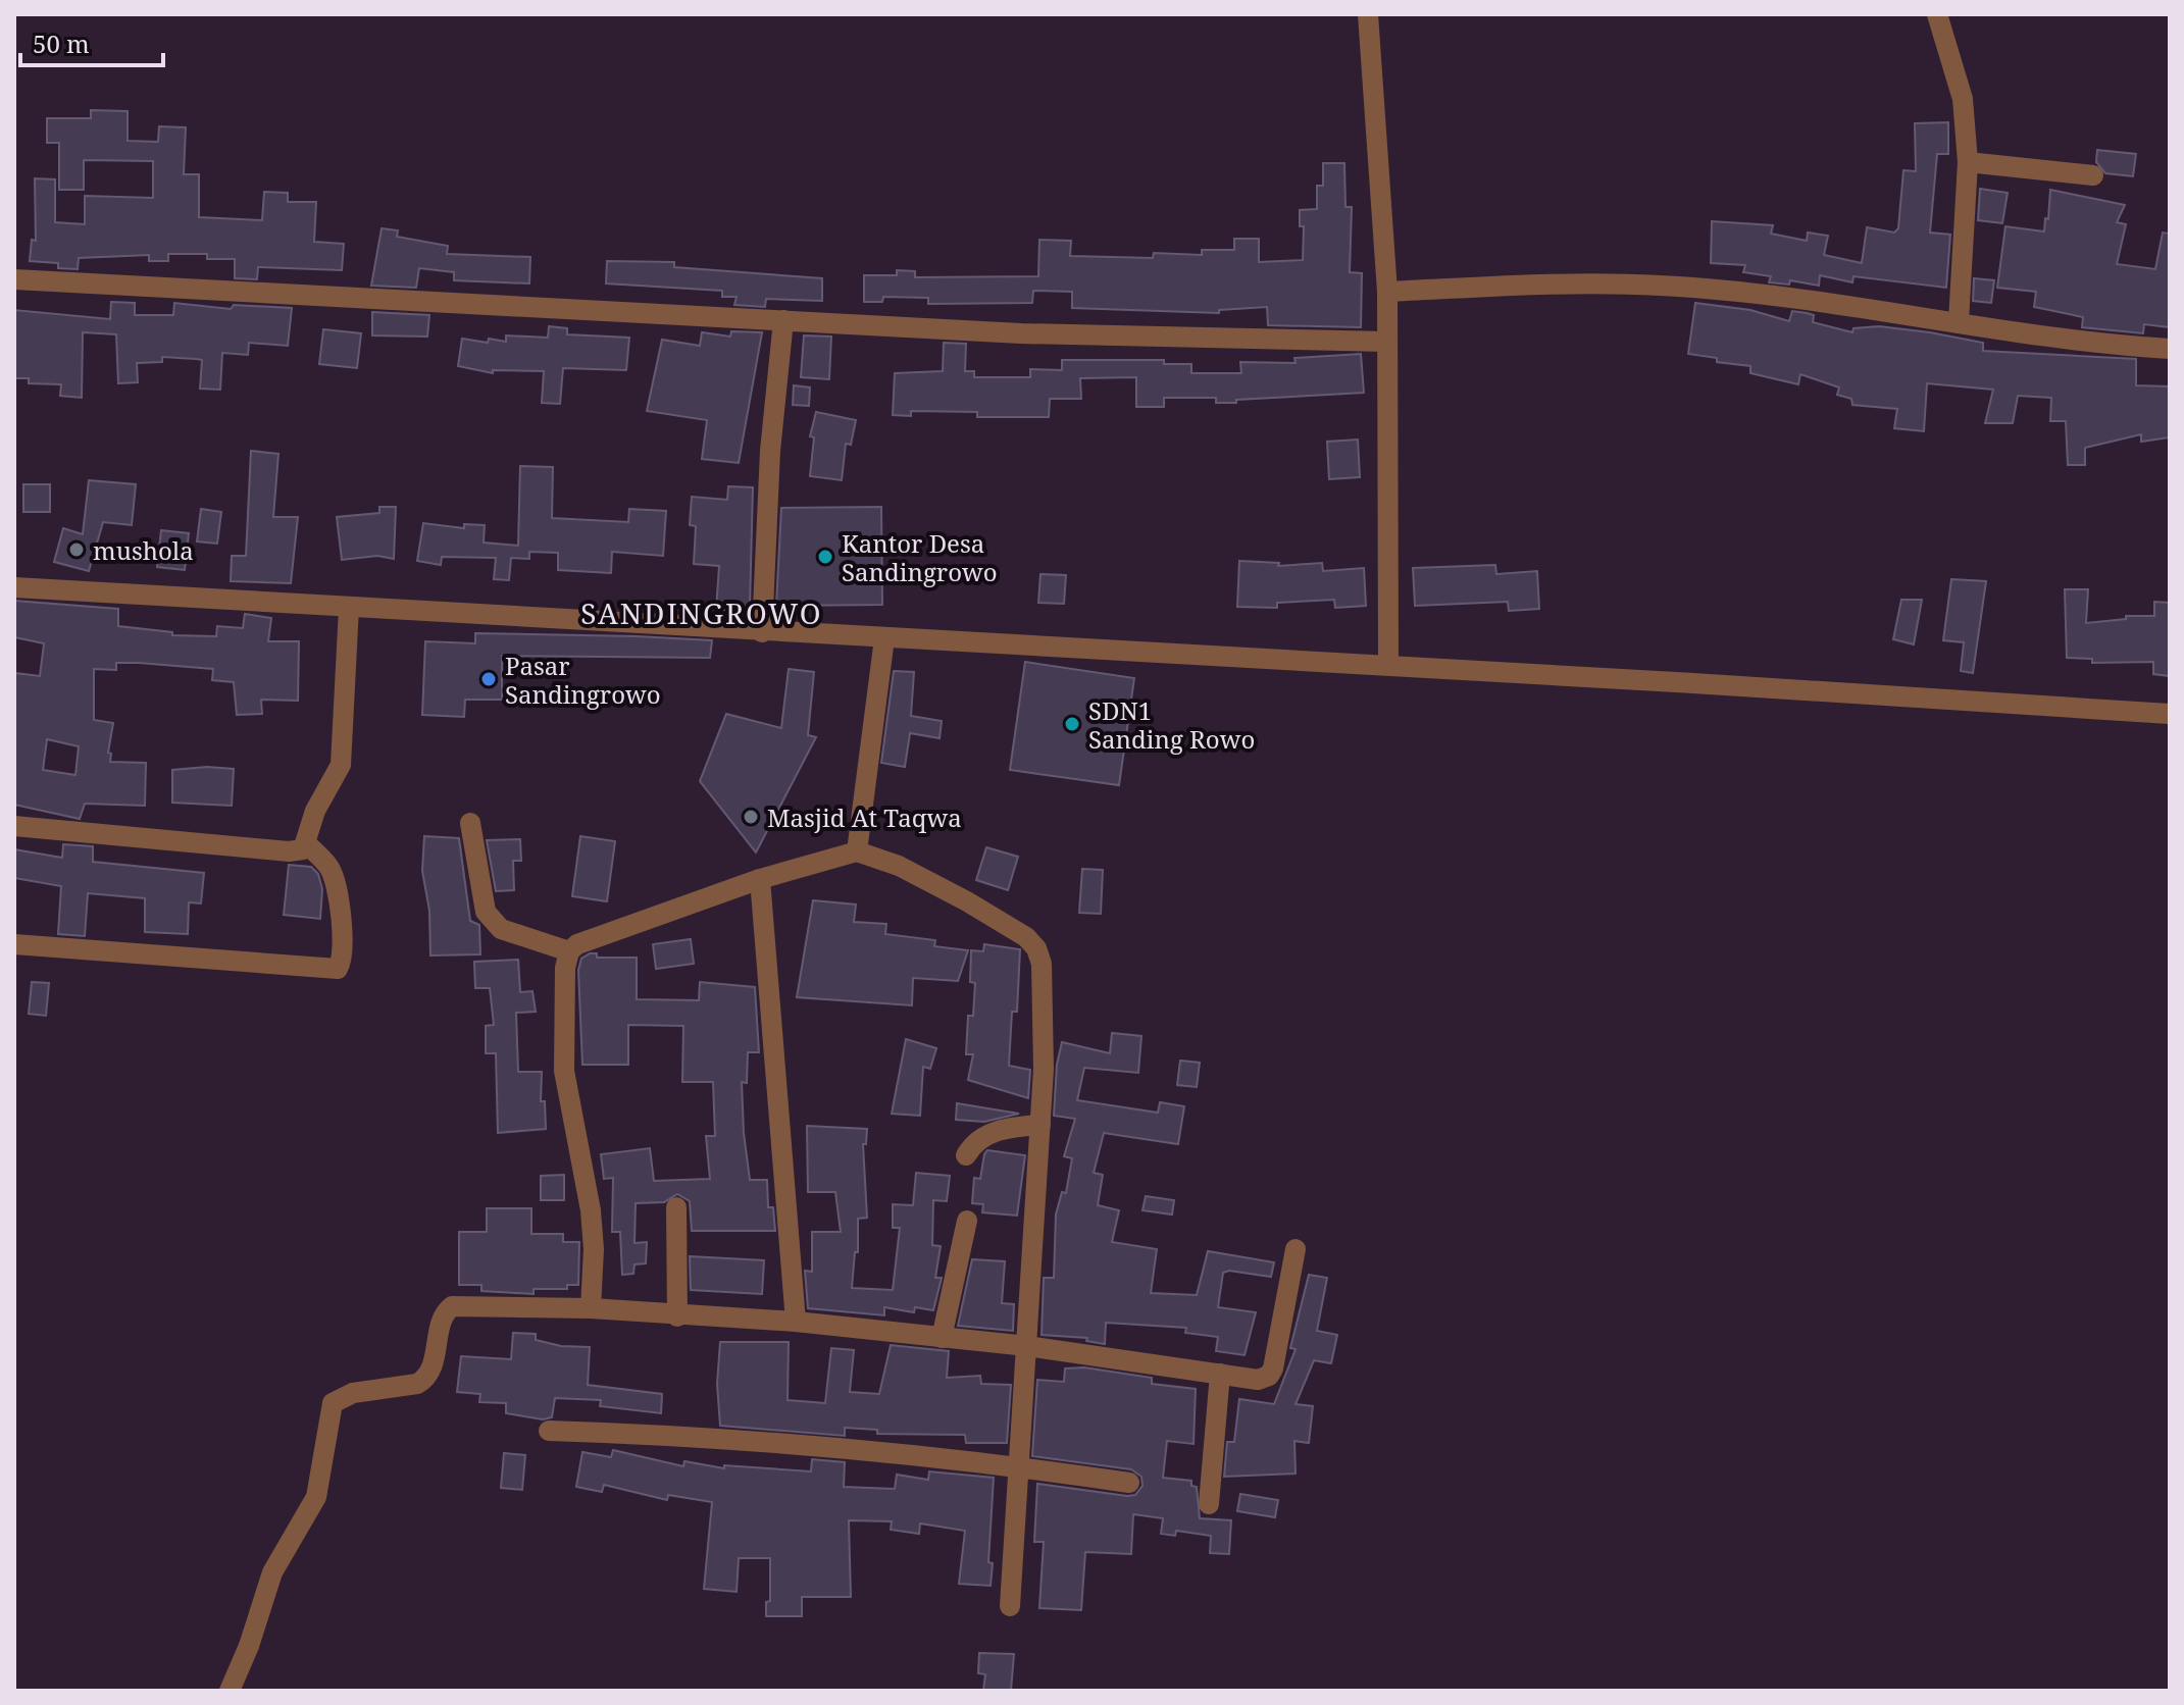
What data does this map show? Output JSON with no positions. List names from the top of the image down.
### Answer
{
  "districts": ["SANDINGROWO"],
  "places": [
    "mushola",
    "Kantor Desa Sandingrowo",
    "Pasar Sandingrowo",
    "SDN1 Sanding Rowo",
    "Masjid At Taqwa"
  ],
  "scale_bar": "50 m"
}
